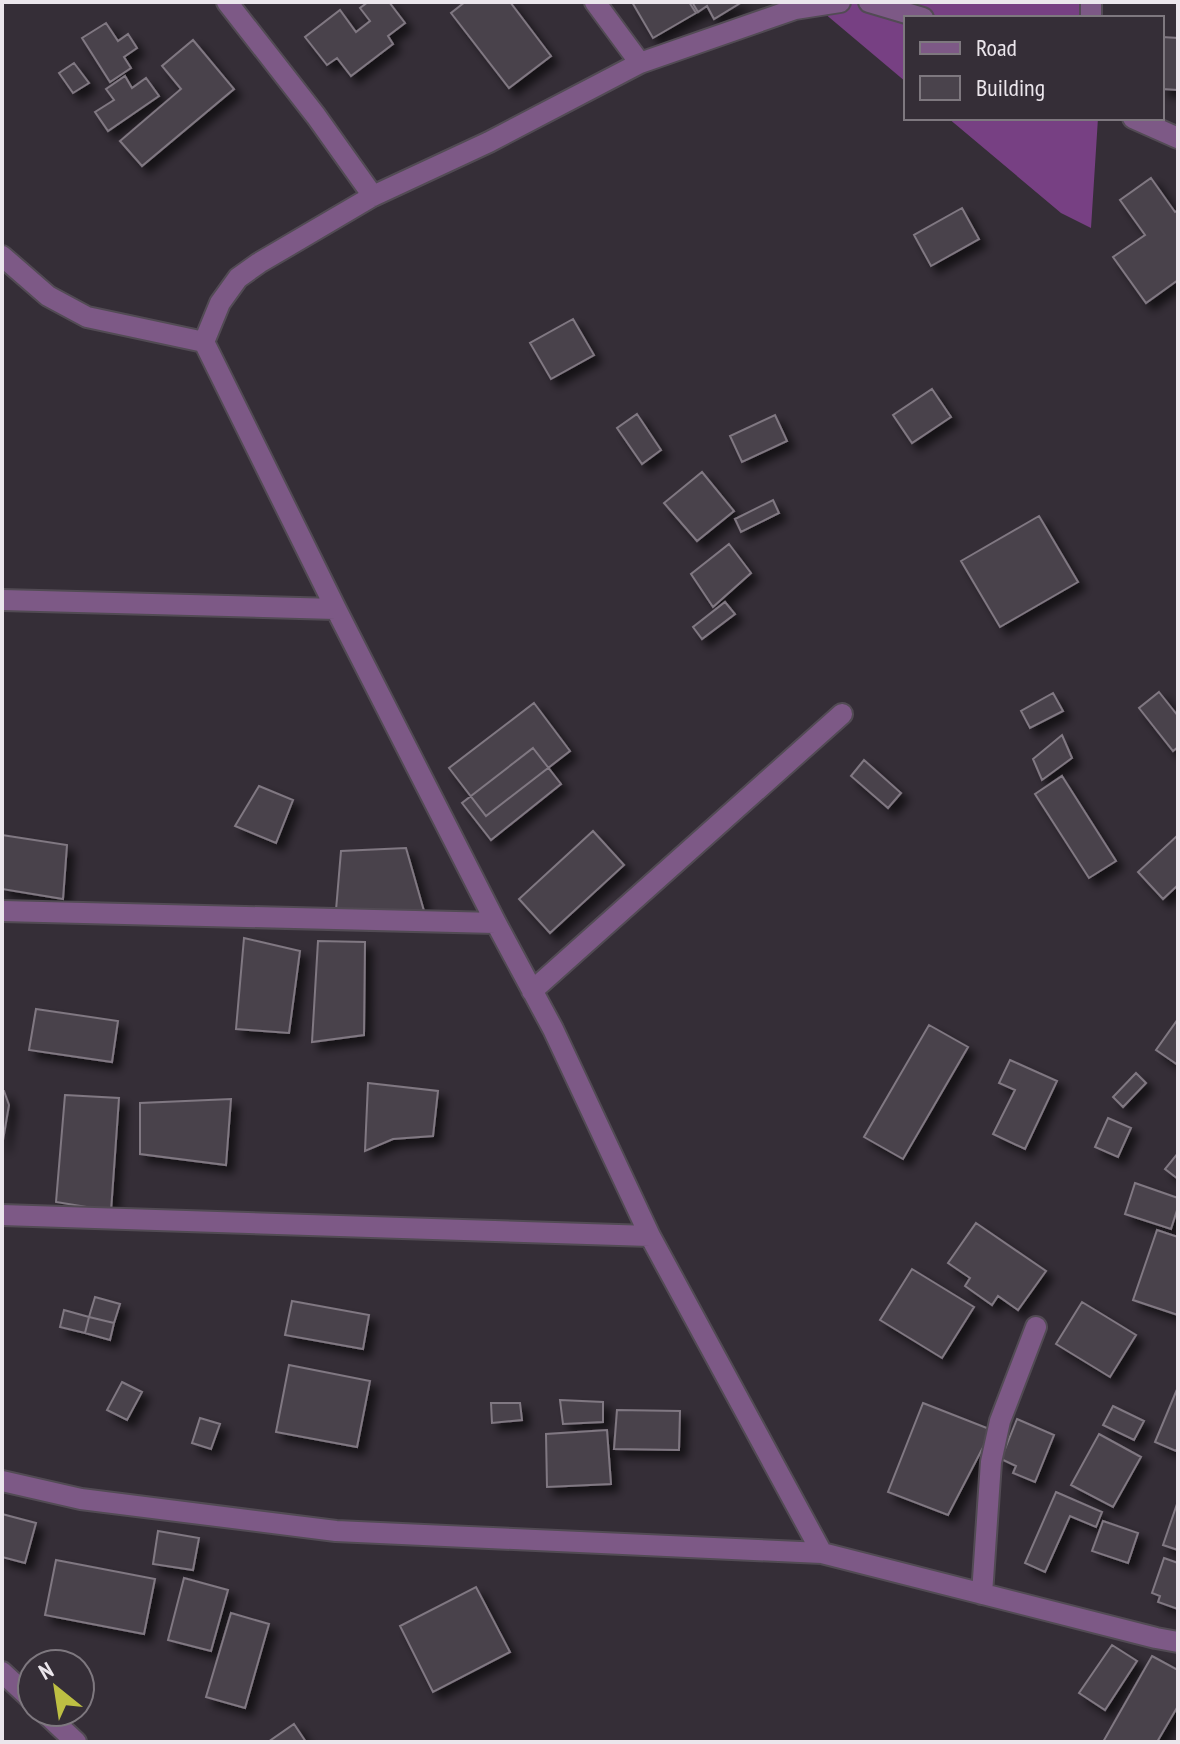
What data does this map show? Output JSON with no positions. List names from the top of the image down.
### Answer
{
  "legend": ["Road", "Building"],
  "north": "top left"
}
